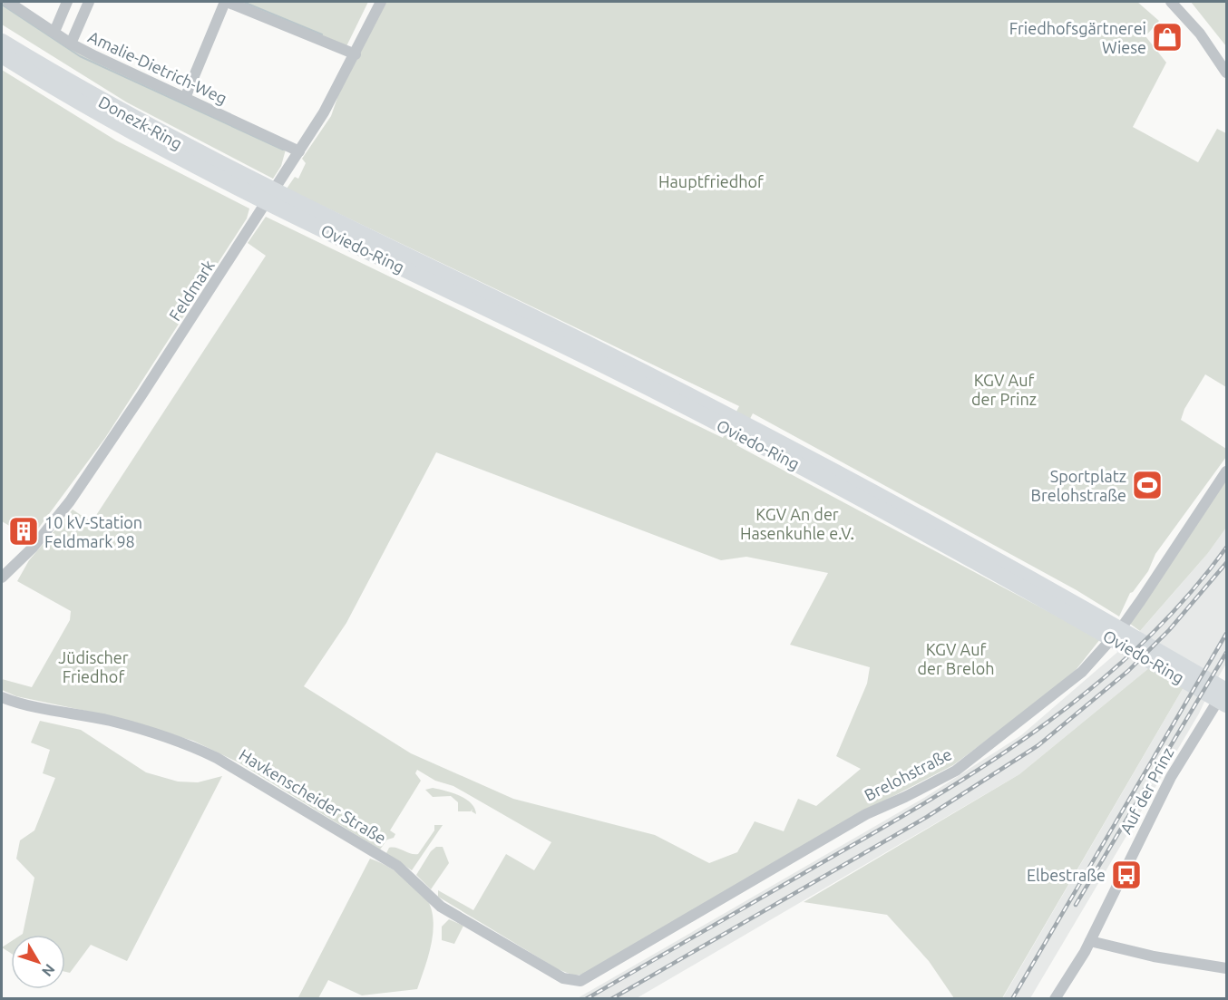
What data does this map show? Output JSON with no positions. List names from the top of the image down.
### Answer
{
  "streets": {
    "highway": ["Donezk-Ring", "Oviedo-Ring"],
    "street": [
      "Amalie-Dietrich-Weg",
      "Feldmark",
      "Brelohstraße",
      "Auf der Prinz",
      "Havkenscheider Straße"
    ]
  },
  "crossings": [
    ["Amalie-Dietrich-Weg", "Feldmark"],
    ["Donezk-Ring", "Oviedo-Ring"],
    ["Oviedo-Ring", "Auf der Prinz"],
    ["Brelohstraße", "Havkenscheider Straße"]
  ],
  "parks": [
    "Hauptfriedhof",
    "KGV Auf der Prinz",
    "KGV An der Hasenkuhle e.V.",
    "KGV Auf der Breloh",
    "Jüdischer Friedhof"
  ],
  "places": {
    "shop": ["Friedhofsgärtnerei Wiese"],
    "sports": ["Sportplatz Brelohstraße"],
    "building": ["10 kV-Station Feldmark 98"],
    "bus stop": ["Elbestraße"]
  },
  "north": "bottom right"
}
